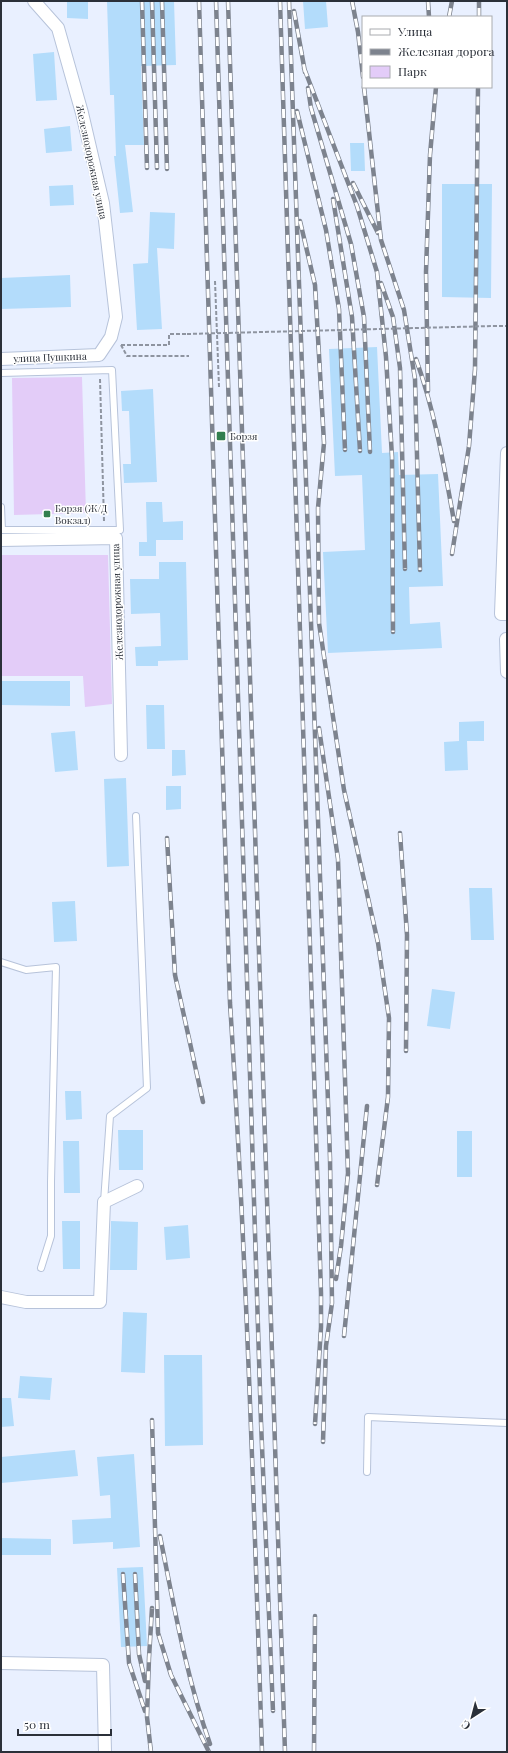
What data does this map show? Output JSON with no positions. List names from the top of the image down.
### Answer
{
  "streets": {
    "street": ["Железнодорожная улица", "улица Пушкина"]
  },
  "crossings": [
    ["Железнодорожная улица", "улица Пушкина"]
  ],
  "places": {
    "transit": ["Борзя", "Борзя (Ж/Д Вокзал)"]
  },
  "legend": ["Улица", "Железная дорога", "Парк"],
  "scale_bar": "50 m",
  "north": "bottom left"
}
